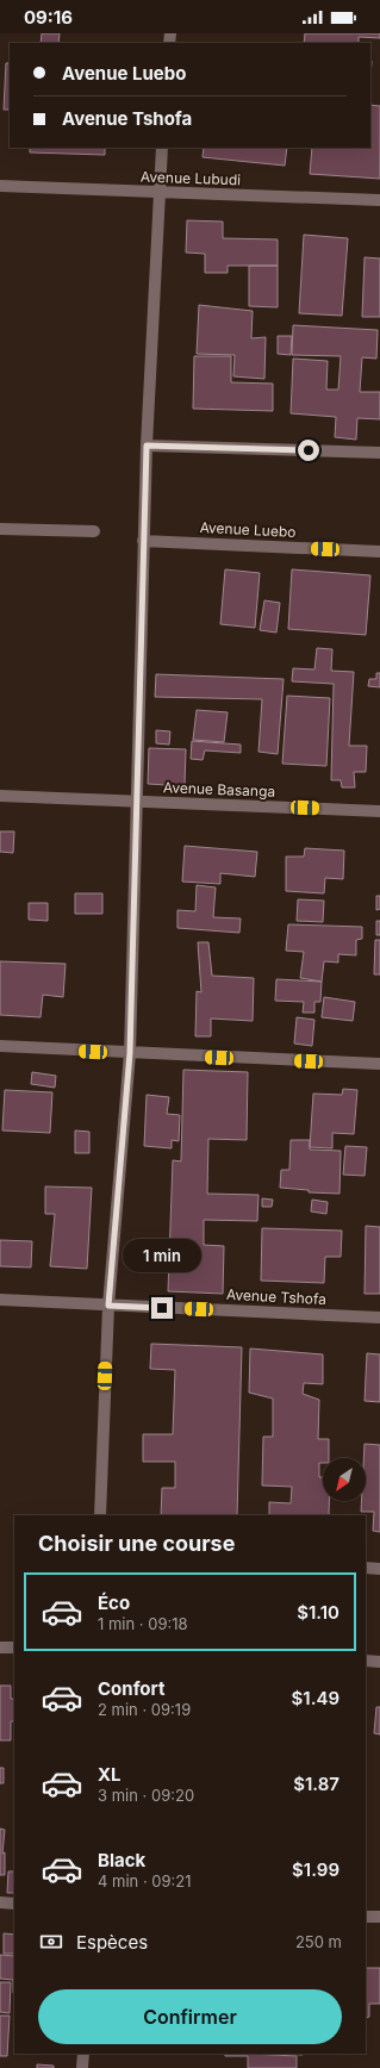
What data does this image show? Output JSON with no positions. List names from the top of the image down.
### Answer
{
  "streets": {
    "street": [
      "Avenue Lubudi",
      "Avenue Luebo",
      "Avenue Basanga",
      "Avenue Tshofa"
    ]
  },
  "north": "bottom left",
  "page": {
    "status": "09:16",
    "banner": ["Avenue Luebo", "Avenue Tshofa"],
    "bubble": "1 min",
    "heading": "Choisir une course",
    "list": [
      {
        "name": "Éco",
        "note": "1 min · 09:18",
        "value": "$1.10"
      },
      {
        "name": "Confort",
        "note": "2 min · 09:19",
        "value": "$1.49"
      },
      {
        "name": "XL",
        "note": "3 min · 09:20",
        "value": "$1.87"
      },
      {
        "name": "Black",
        "note": "4 min · 09:21",
        "value": "$1.99"
      }
    ],
    "pay": ["Espèces", "250 m"],
    "buttons": "Confirmer"
  }
}
